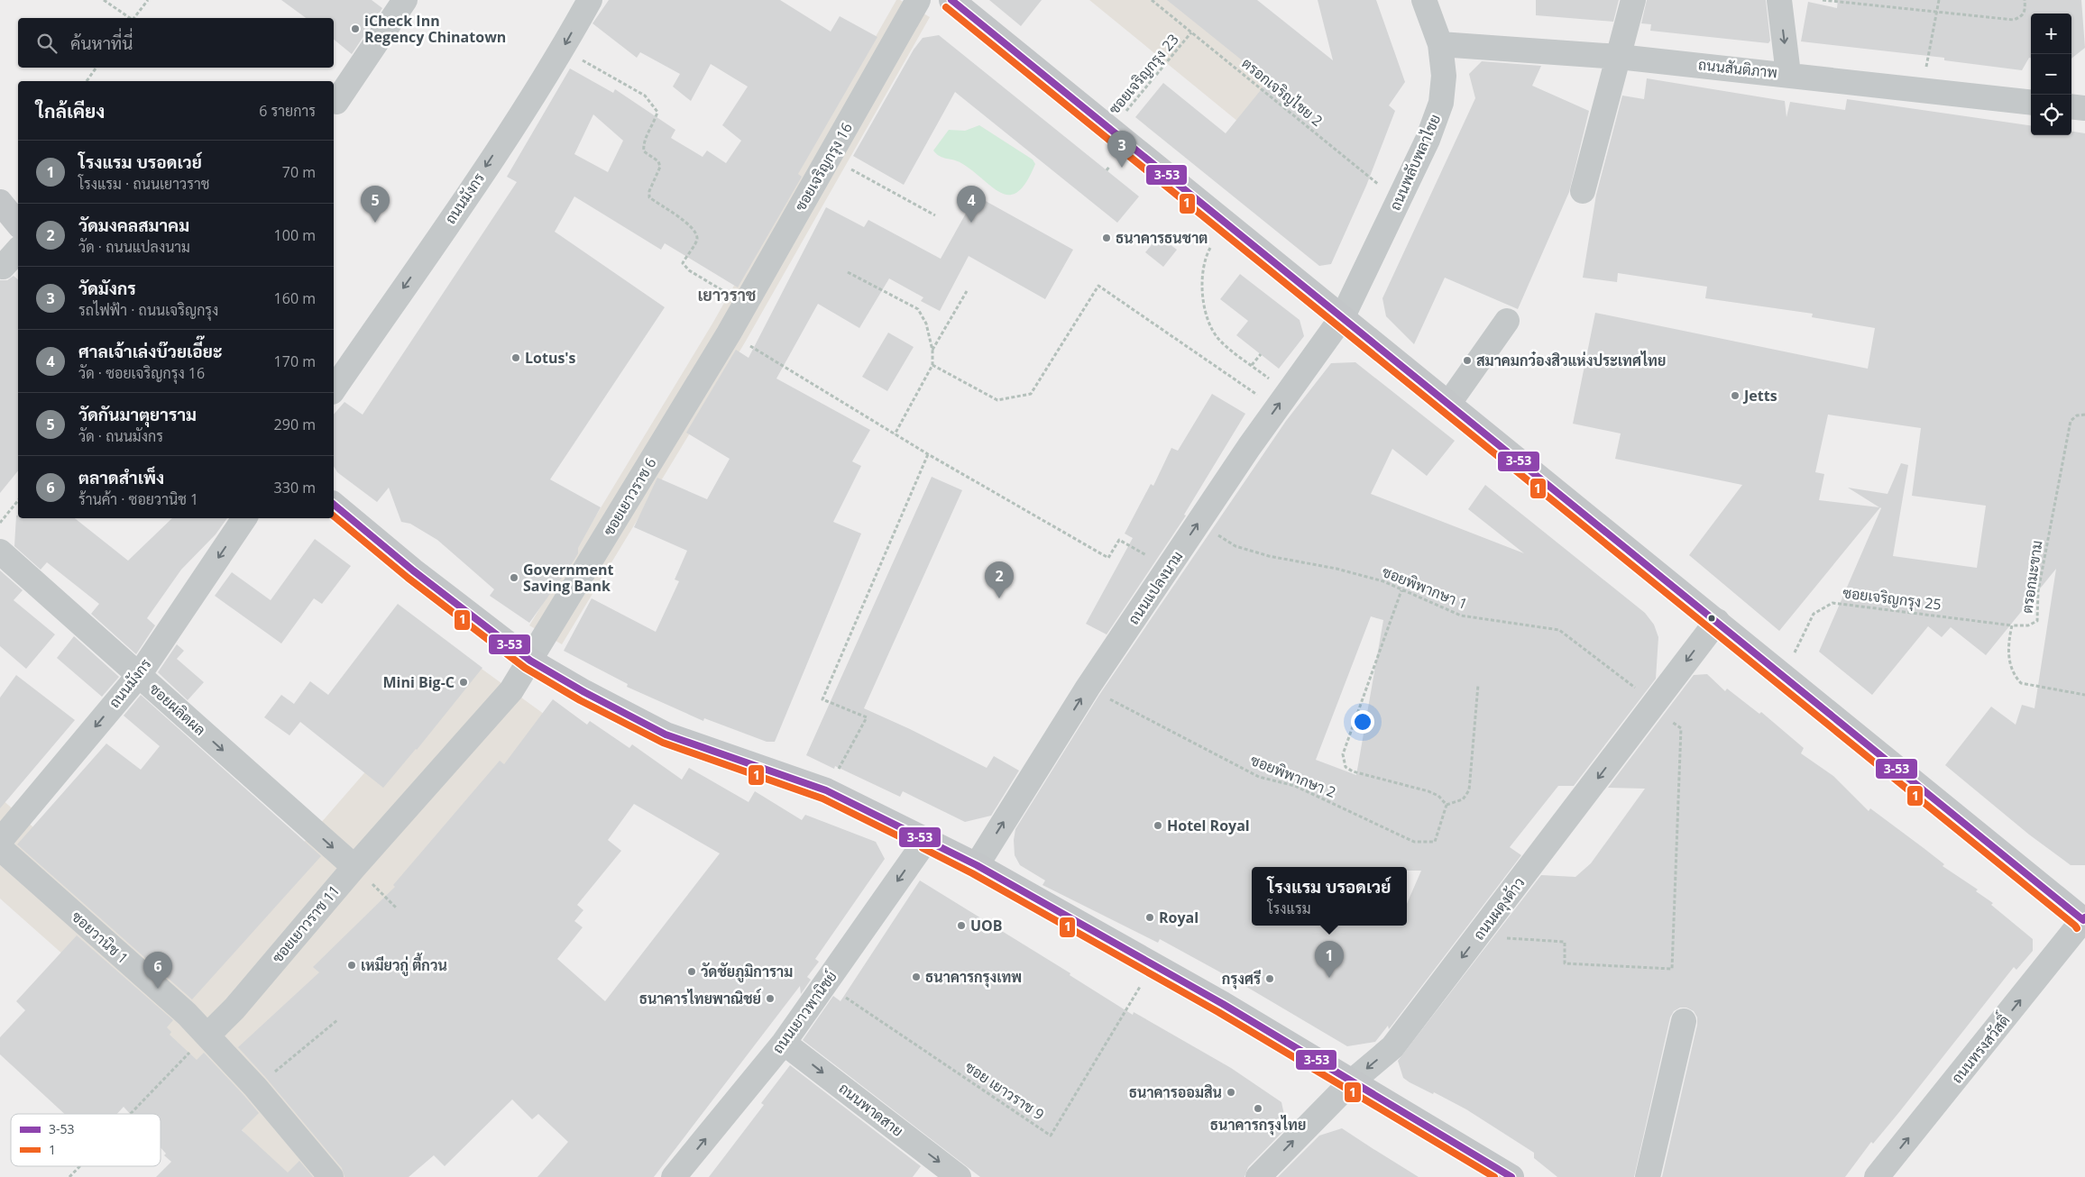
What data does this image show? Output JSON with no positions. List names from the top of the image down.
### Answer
{
  "streets": {
    "street": [
      "ถนนสันติภาพ",
      "ถนนพลับพลาไชย",
      "ซอยเจริญกรุง 16",
      "ถนนมังกร",
      "ซอยเยาวราช 6",
      "ถนนแปลงนาม",
      "ซอยผลิตผล",
      "ถนนผดุงด้าว",
      "ซอยเยาวราช 11",
      "ซอยวานิช 1",
      "ถนนเยาวพานิชย์",
      "ถนนทรงสวัสดิ์",
      "ถนนพาดสาย"
    ],
    "path": [
      "ซอยเจริญกรุง 23",
      "ตรอกเจริญไชย 2",
      "ตรอกมะขาม",
      "ซอยพิพากษา 1",
      "ซอยเจริญกรุง 25",
      "ซอยพิพากษา 2",
      "ซอย เยาวราช 9"
    ]
  },
  "crossings": [
    ["ถนนสันติภาพ", "ถนนพลับพลาไชย"],
    ["ซอยเจริญกรุง 23", "ตรอกเจริญไชย 2"],
    ["ตรอกเจริญไชย 2", "ถนนพลับพลาไชย"],
    ["ถนนพลับพลาไชย", "ถนนแปลงนาม"],
    ["ซอยเจริญกรุง 16", "ซอยเยาวราช 6"],
    ["ถนนมังกร", "ซอยผลิตผล"],
    ["ซอยเยาวราช 6", "ซอยเยาวราช 11"],
    ["ตรอกมะขาม", "ซอยเจริญกรุง 25"],
    ["ถนนแปลงนาม", "ซอยพิพากษา 1"],
    ["ถนนแปลงนาม", "ซอยพิพากษา 2"],
    ["ซอยพิพากษา 1", "ซอยพิพากษา 2"],
    ["ซอยพิพากษา 1", "ถนนผดุงด้าว"],
    ["ซอยผลิตผล", "ซอยเยาวราช 11"],
    ["ซอยเยาวราช 11", "ซอยวานิช 1"],
    ["ถนนเยาวพานิชย์", "ซอย เยาวราช 9"],
    ["ถนนเยาวพานิชย์", "ถนนพาดสาย"]
  ],
  "one_way": [
    "ถนนมังกร",
    "ถนนแปลงนาม",
    "ซอยผลิตผล",
    "ถนนทรงสวัสดิ์",
    "ถนนพาดสาย"
  ],
  "districts": ["เยาวราช"],
  "places": [
    "iCheck Inn Regency Chinatown",
    "ธนาคารธนชาต",
    "Lotus's",
    "สมาคมกว๋องสิวแห่งประเทศไทย",
    "Jetts",
    "Government Saving Bank",
    "Mini Big-C",
    "Hotel Royal",
    "Royal",
    "UOB",
    "เหมียวกู่ ตี้กวน",
    "วัดชัยภูมิการาม",
    "ธนาคารกรุงเทพ",
    "กรุงศรี",
    "ธนาคารไทยพาณิชย์",
    "ธนาคารออมสิน",
    "ธนาคารกรุงไทย"
  ],
  "lines": ["transit line 3-53", "transit line 1"],
  "legend": ["3-53", "1"],
  "page": {
    "map_buttons": ["+", "−"],
    "search": "ค้นหาที่นี่",
    "heading": ["ใกล้เคียง", "6 รายการ"],
    "pins": [
      "3",
      "4",
      "5",
      "2",
      "1",
      "6"
    ],
    "list": [
      {
        "mark": "1",
        "name": "โรงแรม บรอดเวย์",
        "note": "โรงแรม · ถนนเยาวราช",
        "value": "70 m"
      },
      {
        "mark": "2",
        "name": "วัดมงคลสมาคม",
        "note": "วัด · ถนนแปลงนาม",
        "value": "100 m"
      },
      {
        "mark": "3",
        "name": "วัดมังกร",
        "note": "รถไฟฟ้า · ถนนเจริญกรุง",
        "value": "160 m"
      },
      {
        "mark": "4",
        "name": "ศาลเจ้าเล่งบ๊วยเอี๊ยะ",
        "note": "วัด · ซอยเจริญกรุง 16",
        "value": "170 m"
      },
      {
        "mark": "5",
        "name": "วัดกันมาตุยาราม",
        "note": "วัด · ถนนมังกร",
        "value": "290 m"
      },
      {
        "mark": "6",
        "name": "ตลาดสำเพ็ง",
        "note": "ร้านค้า · ซอยวานิช 1",
        "value": "330 m"
      }
    ],
    "popup": ["โรงแรม บรอดเวย์", "โรงแรม"]
  }
}
